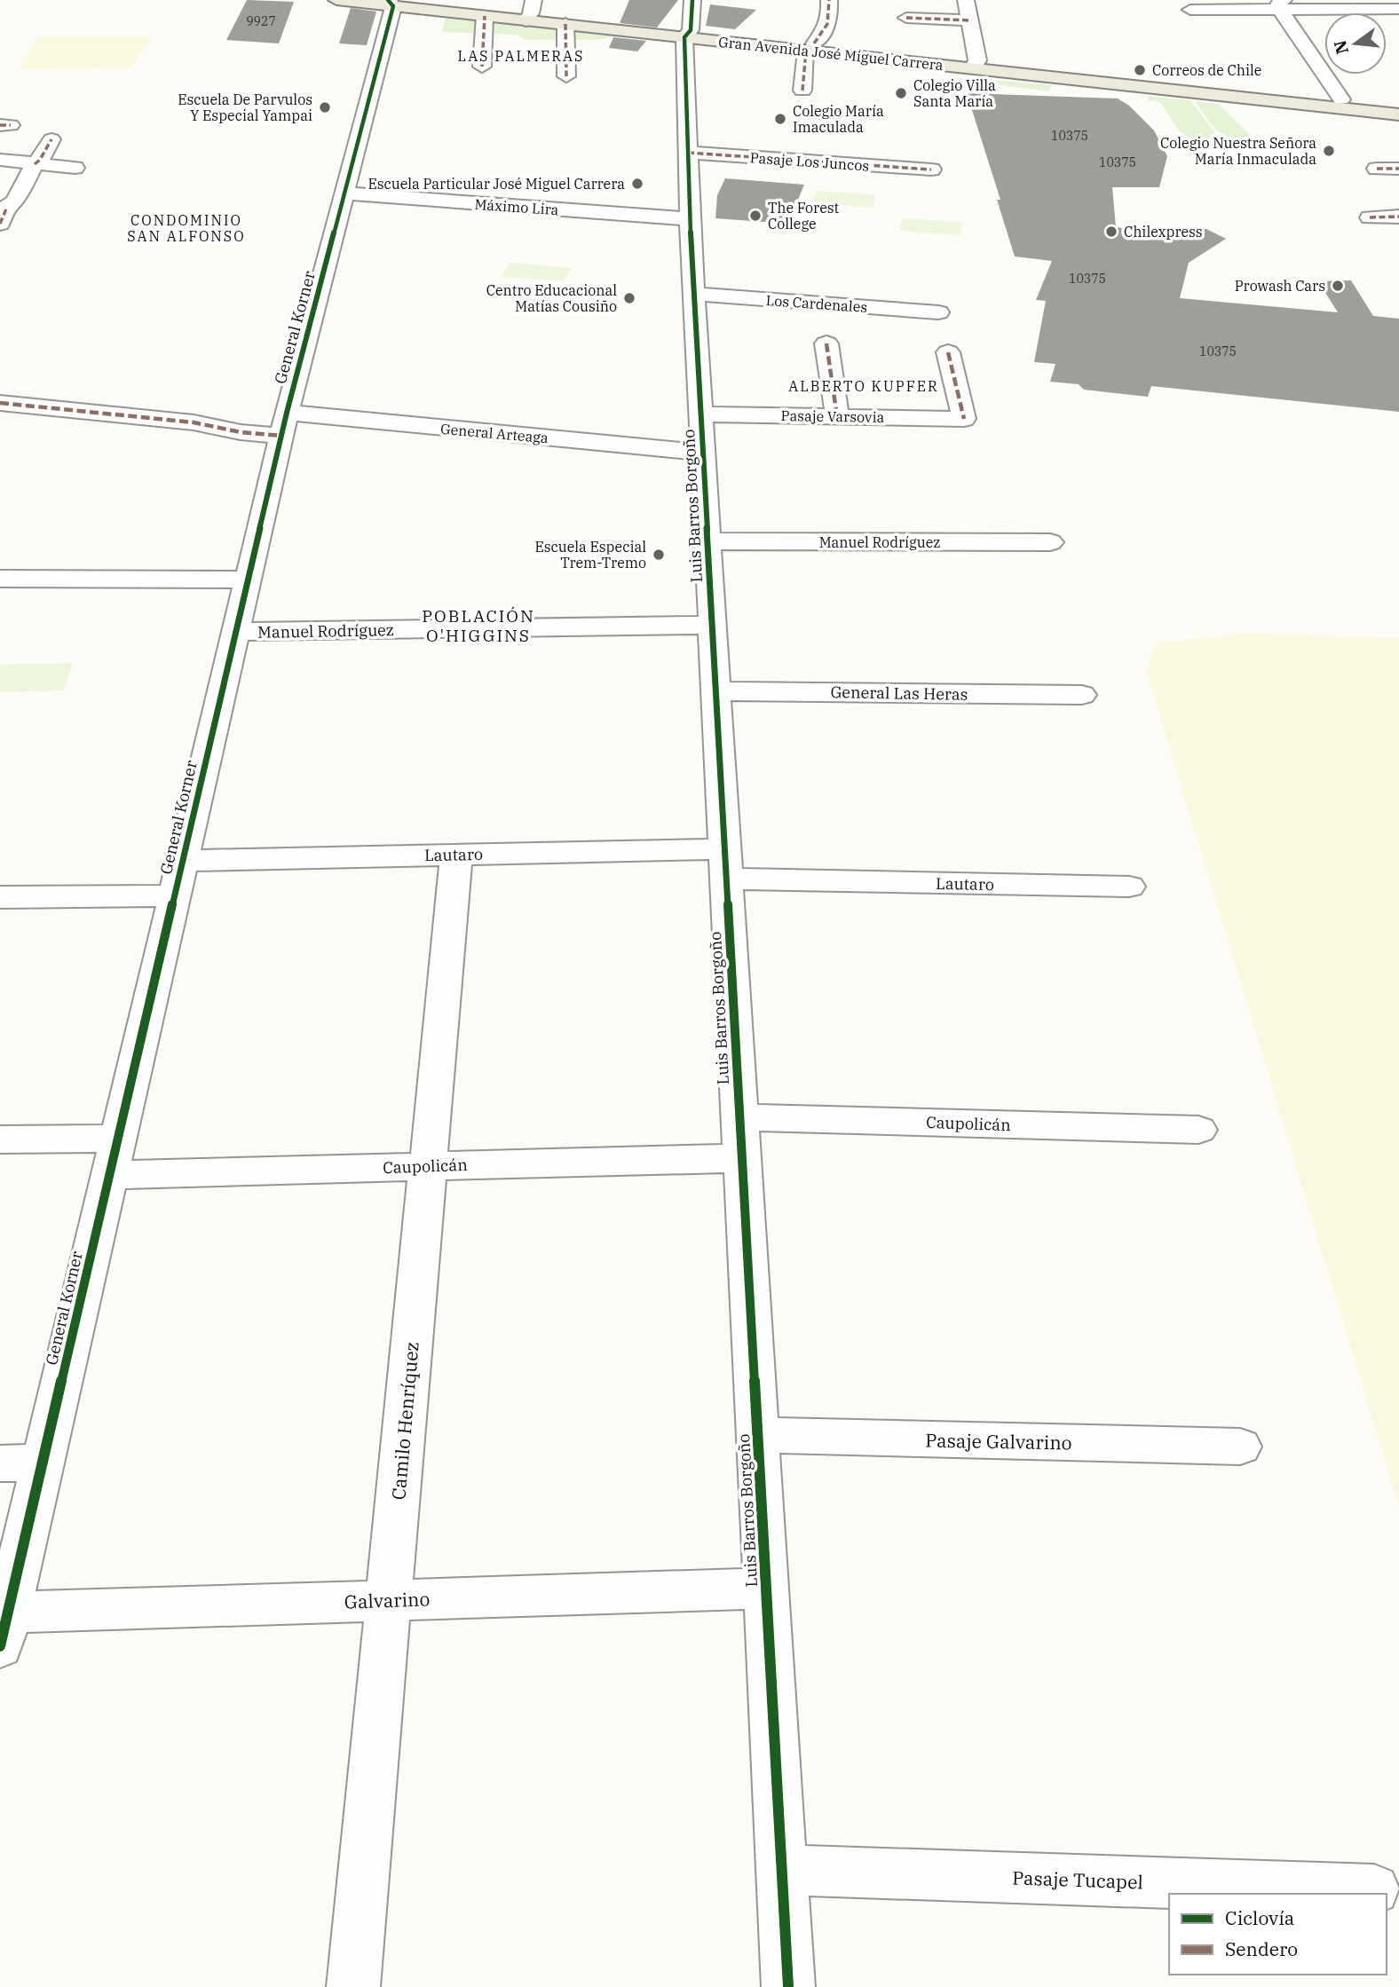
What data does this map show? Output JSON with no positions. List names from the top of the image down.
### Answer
{
  "streets": {
    "main road": ["Gran Avenida José Miguel Carrera"],
    "street": [
      "Pasaje Los Juncos",
      "Máximo Lira",
      "Los Cardenales",
      "General Korner",
      "Pasaje Varsovia",
      "General Arteaga",
      "Luis Barros Borgoño",
      "Manuel Rodríguez",
      "General Las Heras",
      "Lautaro",
      "Caupolicán",
      "Camilo Henríquez",
      "Pasaje Galvarino",
      "Galvarino",
      "Pasaje Tucapel"
    ]
  },
  "crossings": [
    ["Gran Avenida José Miguel Carrera", "General Korner"],
    ["Gran Avenida José Miguel Carrera", "Luis Barros Borgoño"],
    ["Pasaje Los Juncos", "Luis Barros Borgoño"],
    ["Máximo Lira", "General Korner"],
    ["Máximo Lira", "Luis Barros Borgoño"],
    ["Los Cardenales", "Luis Barros Borgoño"],
    ["General Korner", "General Arteaga"],
    ["General Korner", "Manuel Rodríguez"],
    ["General Korner", "Lautaro"],
    ["General Korner", "Caupolicán"],
    ["General Korner", "Galvarino"],
    ["Pasaje Varsovia", "Luis Barros Borgoño"],
    ["General Arteaga", "Luis Barros Borgoño"],
    ["Luis Barros Borgoño", "Manuel Rodríguez"],
    ["Luis Barros Borgoño", "General Las Heras"],
    ["Luis Barros Borgoño", "Lautaro"],
    ["Luis Barros Borgoño", "Caupolicán"],
    ["Luis Barros Borgoño", "Pasaje Galvarino"],
    ["Luis Barros Borgoño", "Galvarino"],
    ["Luis Barros Borgoño", "Pasaje Tucapel"],
    ["Lautaro", "Camilo Henríquez"],
    ["Caupolicán", "Camilo Henríquez"],
    ["Camilo Henríquez", "Galvarino"]
  ],
  "districts": [
    "LAS PALMERAS",
    "CONDOMINIO SAN ALFONSO",
    "ALBERTO KUPFER",
    "POBLACIÓN O'HIGGINS"
  ],
  "places": [
    "Correos de Chile",
    "Colegio Villa Santa María",
    "Escuela De Parvulos Y Especial Yampai",
    "Colegio María Imaculada",
    "Colegio Nuestra Señora María Inmaculada",
    "Escuela Particular José Miguel Carrera",
    "The Forest College",
    "Chilexpress",
    "Prowash Cars",
    "Centro Educacional Matías Cousiño",
    "Escuela Especial Trem-Tremo"
  ],
  "house_numbers": [
    "9927",
    "10375",
    "10375",
    "10375",
    "10375"
  ],
  "legend": ["Ciclovía", "Sendero"],
  "north": "left"
}
